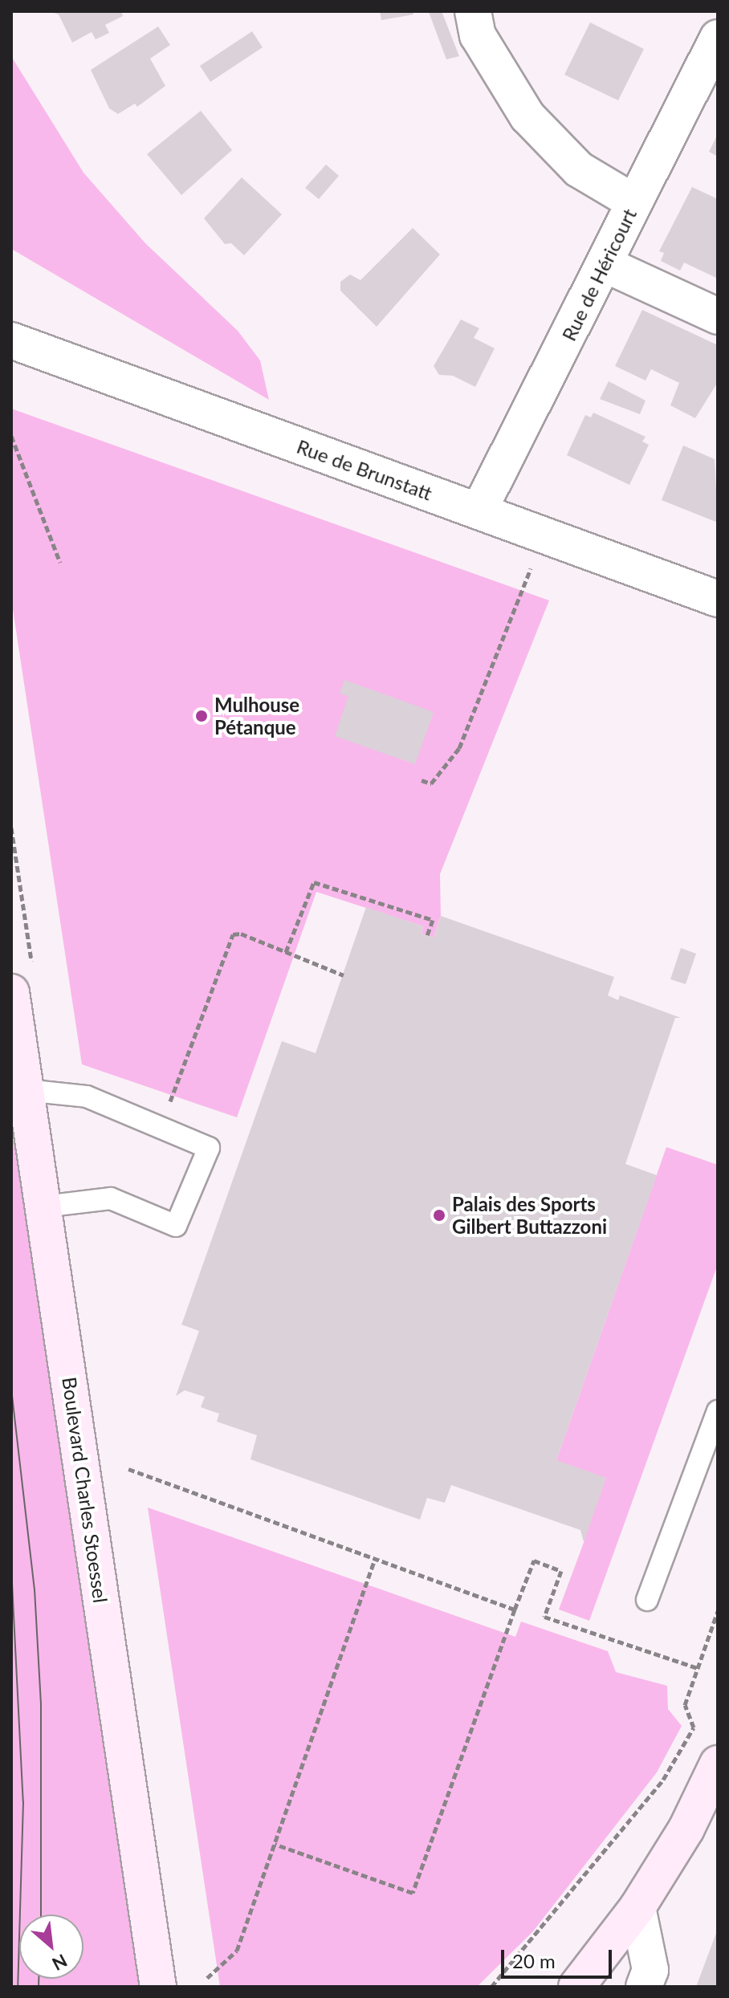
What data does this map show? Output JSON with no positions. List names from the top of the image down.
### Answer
{
  "streets": {
    "main road": ["Boulevard Charles Stoessel"],
    "street": ["Rue de Héricourt", "Rue de Brunstatt"]
  },
  "crossings": [
    ["Rue de Héricourt", "Rue de Brunstatt"]
  ],
  "places": ["Mulhouse Pétanque", "Palais des Sports Gilbert Buttazzoni"],
  "scale_bar": "20 m",
  "north": "bottom right"
}
